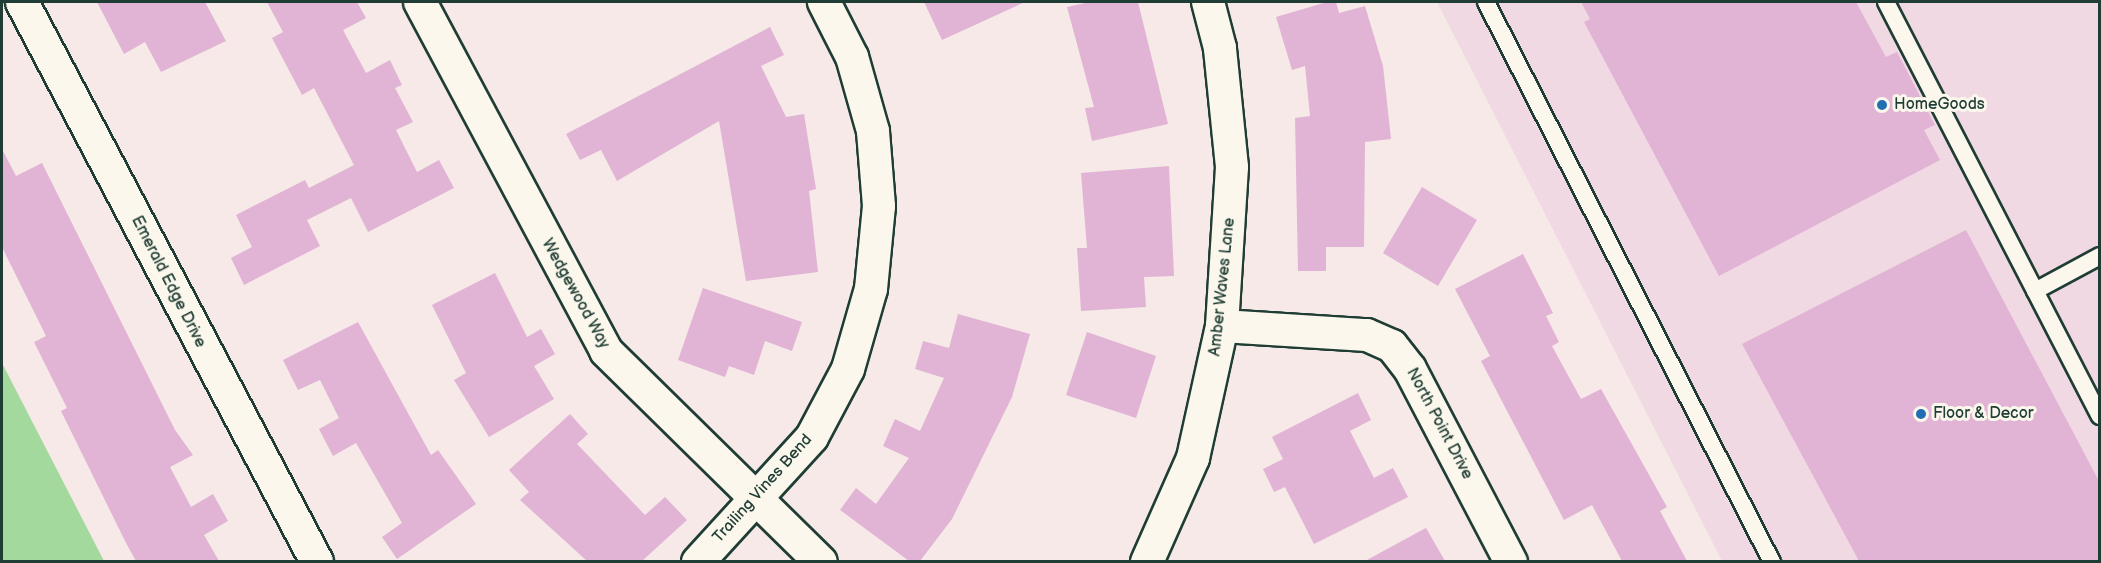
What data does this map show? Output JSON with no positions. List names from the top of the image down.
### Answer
{
  "streets": {
    "street": [
      "Emerald Edge Drive",
      "Amber Waves Lane",
      "Wedgewood Way",
      "North Point Drive",
      "Trailing Vines Bend"
    ]
  },
  "crossings": [
    ["Amber Waves Lane", "North Point Drive"],
    ["Wedgewood Way", "Trailing Vines Bend"]
  ],
  "places": ["HomeGoods", "Floor & Decor"]
}
